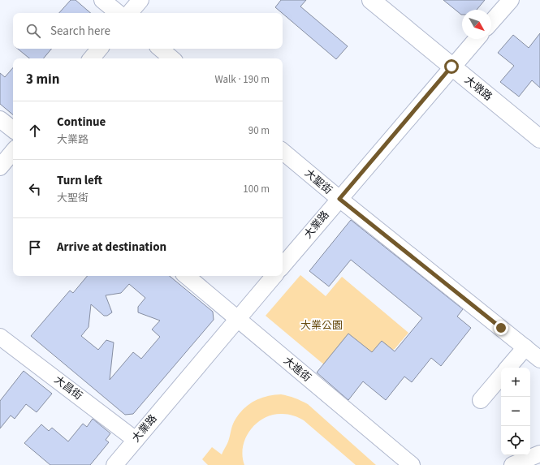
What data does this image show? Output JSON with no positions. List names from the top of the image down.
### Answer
{
  "streets": {
    "street": [
      "大墩路",
      "大聖街",
      "大業路",
      "大進街",
      "大昌街"
    ]
  },
  "crossings": [
    ["大墩路", "大業路"],
    ["大聖街", "大業路"],
    ["大業路", "大進街"],
    ["大業路", "大昌街"]
  ],
  "parks": ["大業公園"],
  "north": "bottom right",
  "page": {
    "search": "Search here",
    "heading": ["3 min", "Walk · 190 m"],
    "list": [
      ["Continue", "大業路", "90 m"],
      ["Turn left", "大聖街", "100 m"],
      "Arrive at destination"
    ],
    "map_buttons": ["+", "−"]
  }
}
